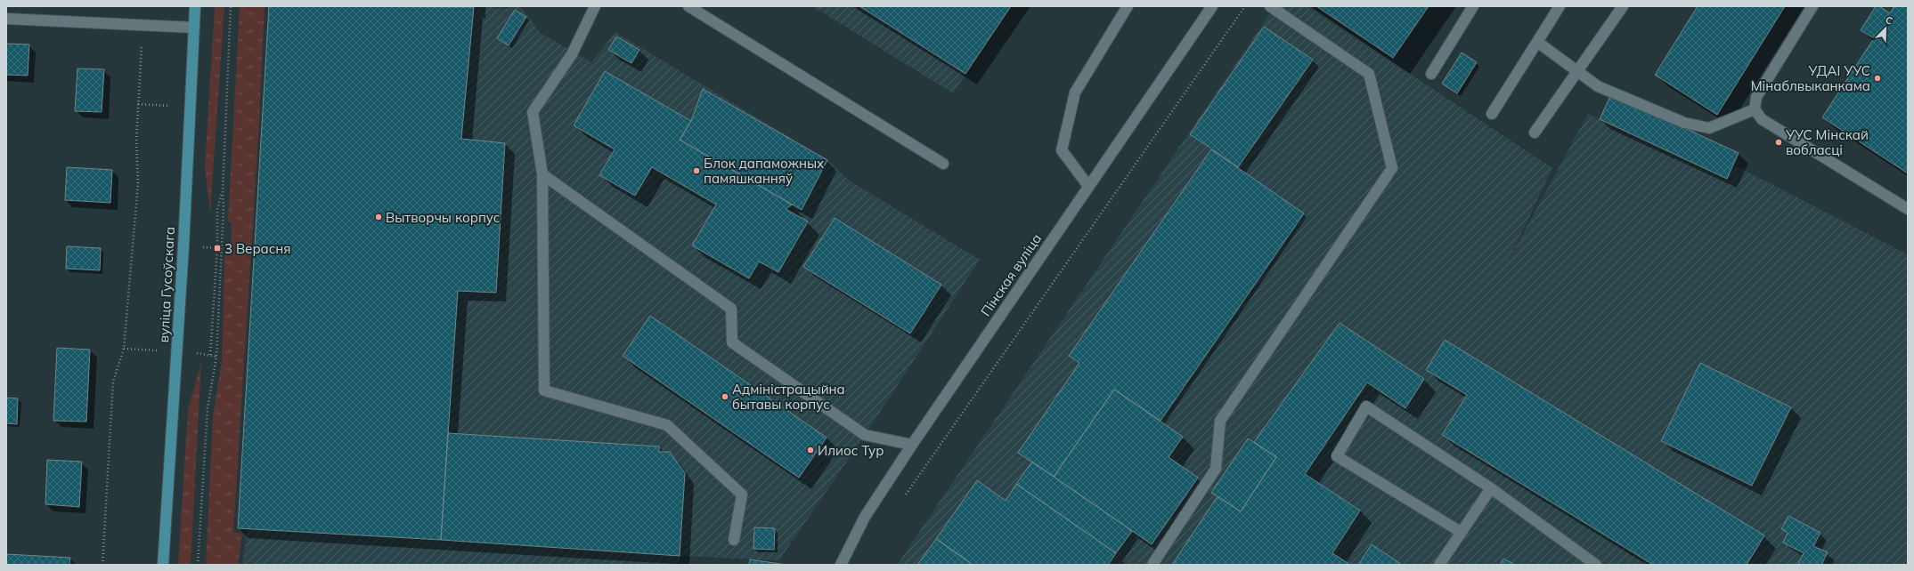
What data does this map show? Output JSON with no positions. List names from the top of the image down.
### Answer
{
  "streets": {
    "main road": ["вуліца Гусоўскага"],
    "street": ["Пінская вуліца"]
  },
  "places": {
    "other": [
      "УДАІ УУС Мінаблвыканкама",
      "УУС Мінскай вобласці",
      "Блок дапаможных памяшканняў",
      "Вытворчы корпус",
      "Адміністрацыйна бытавы корпус",
      "Илиос Тур"
    ],
    "transit": ["3 Верасня"]
  },
  "north": "top right"
}
